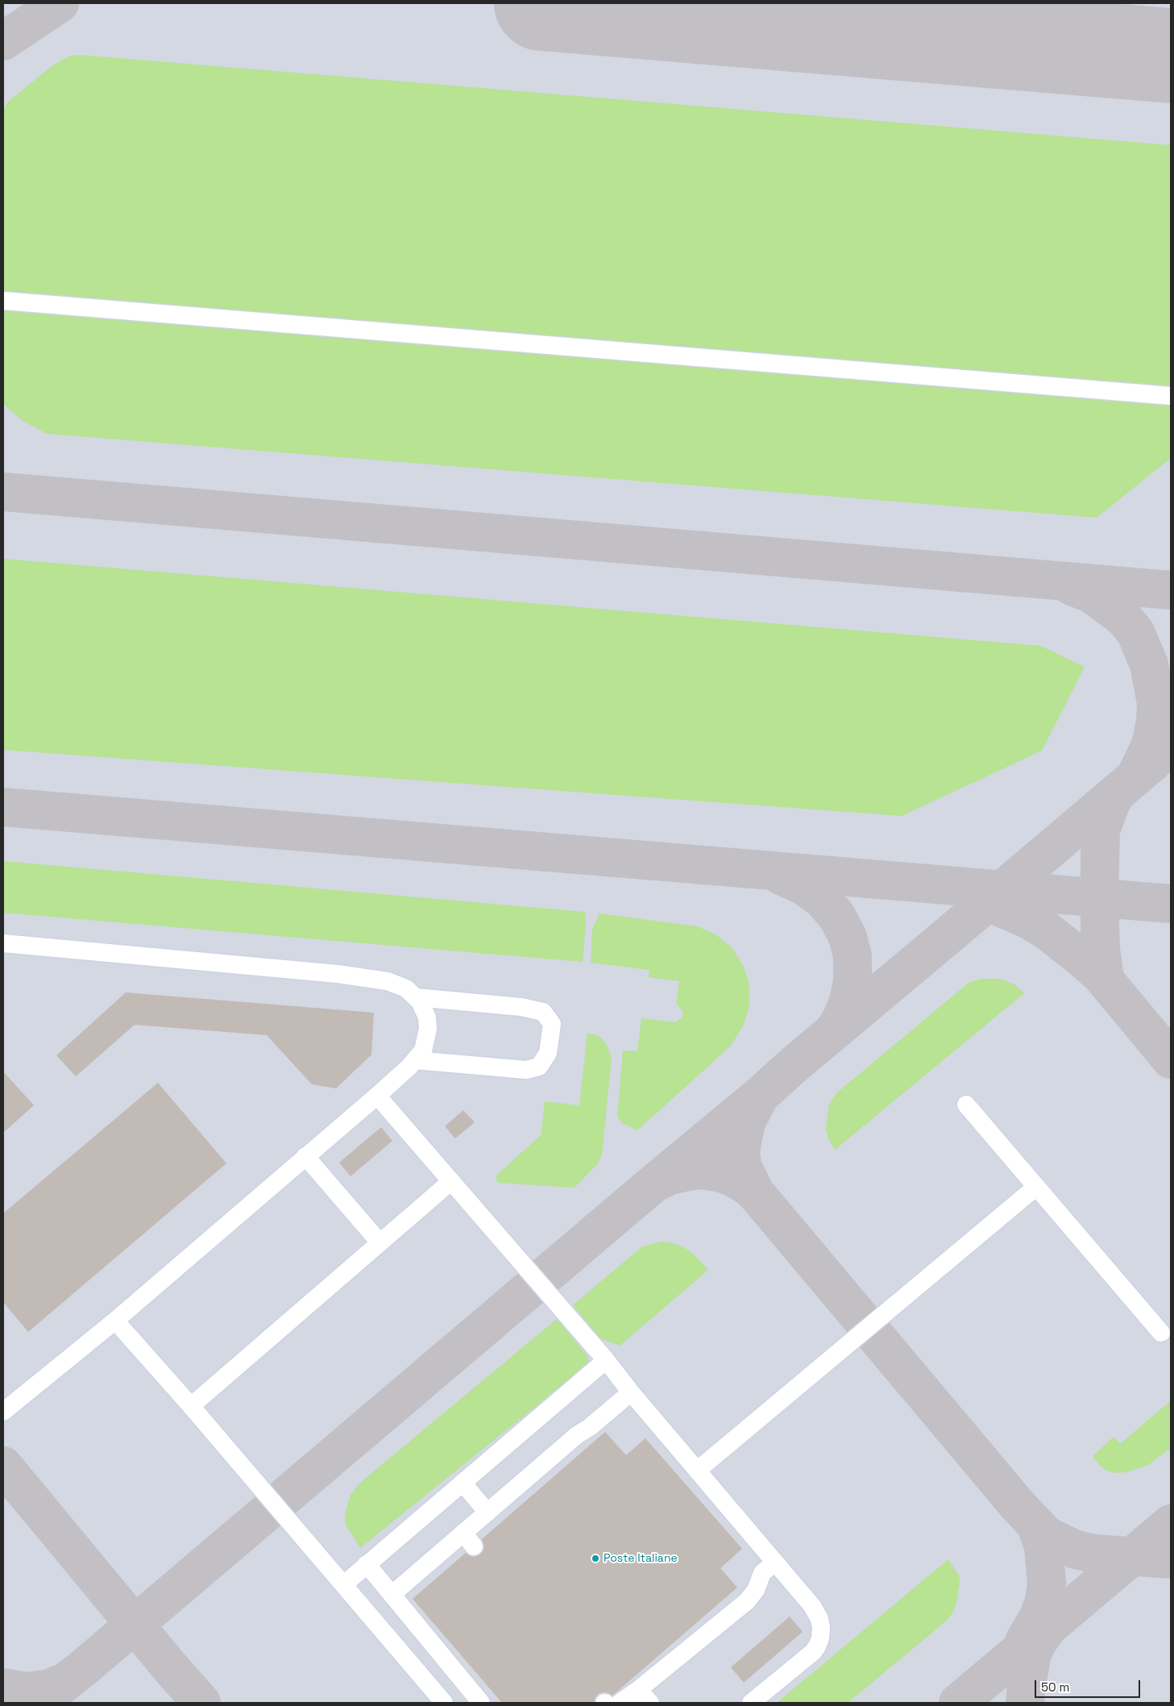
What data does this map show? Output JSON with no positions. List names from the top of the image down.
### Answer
{
  "places": ["Poste Italiane"],
  "scale_bar": "50 m"
}
